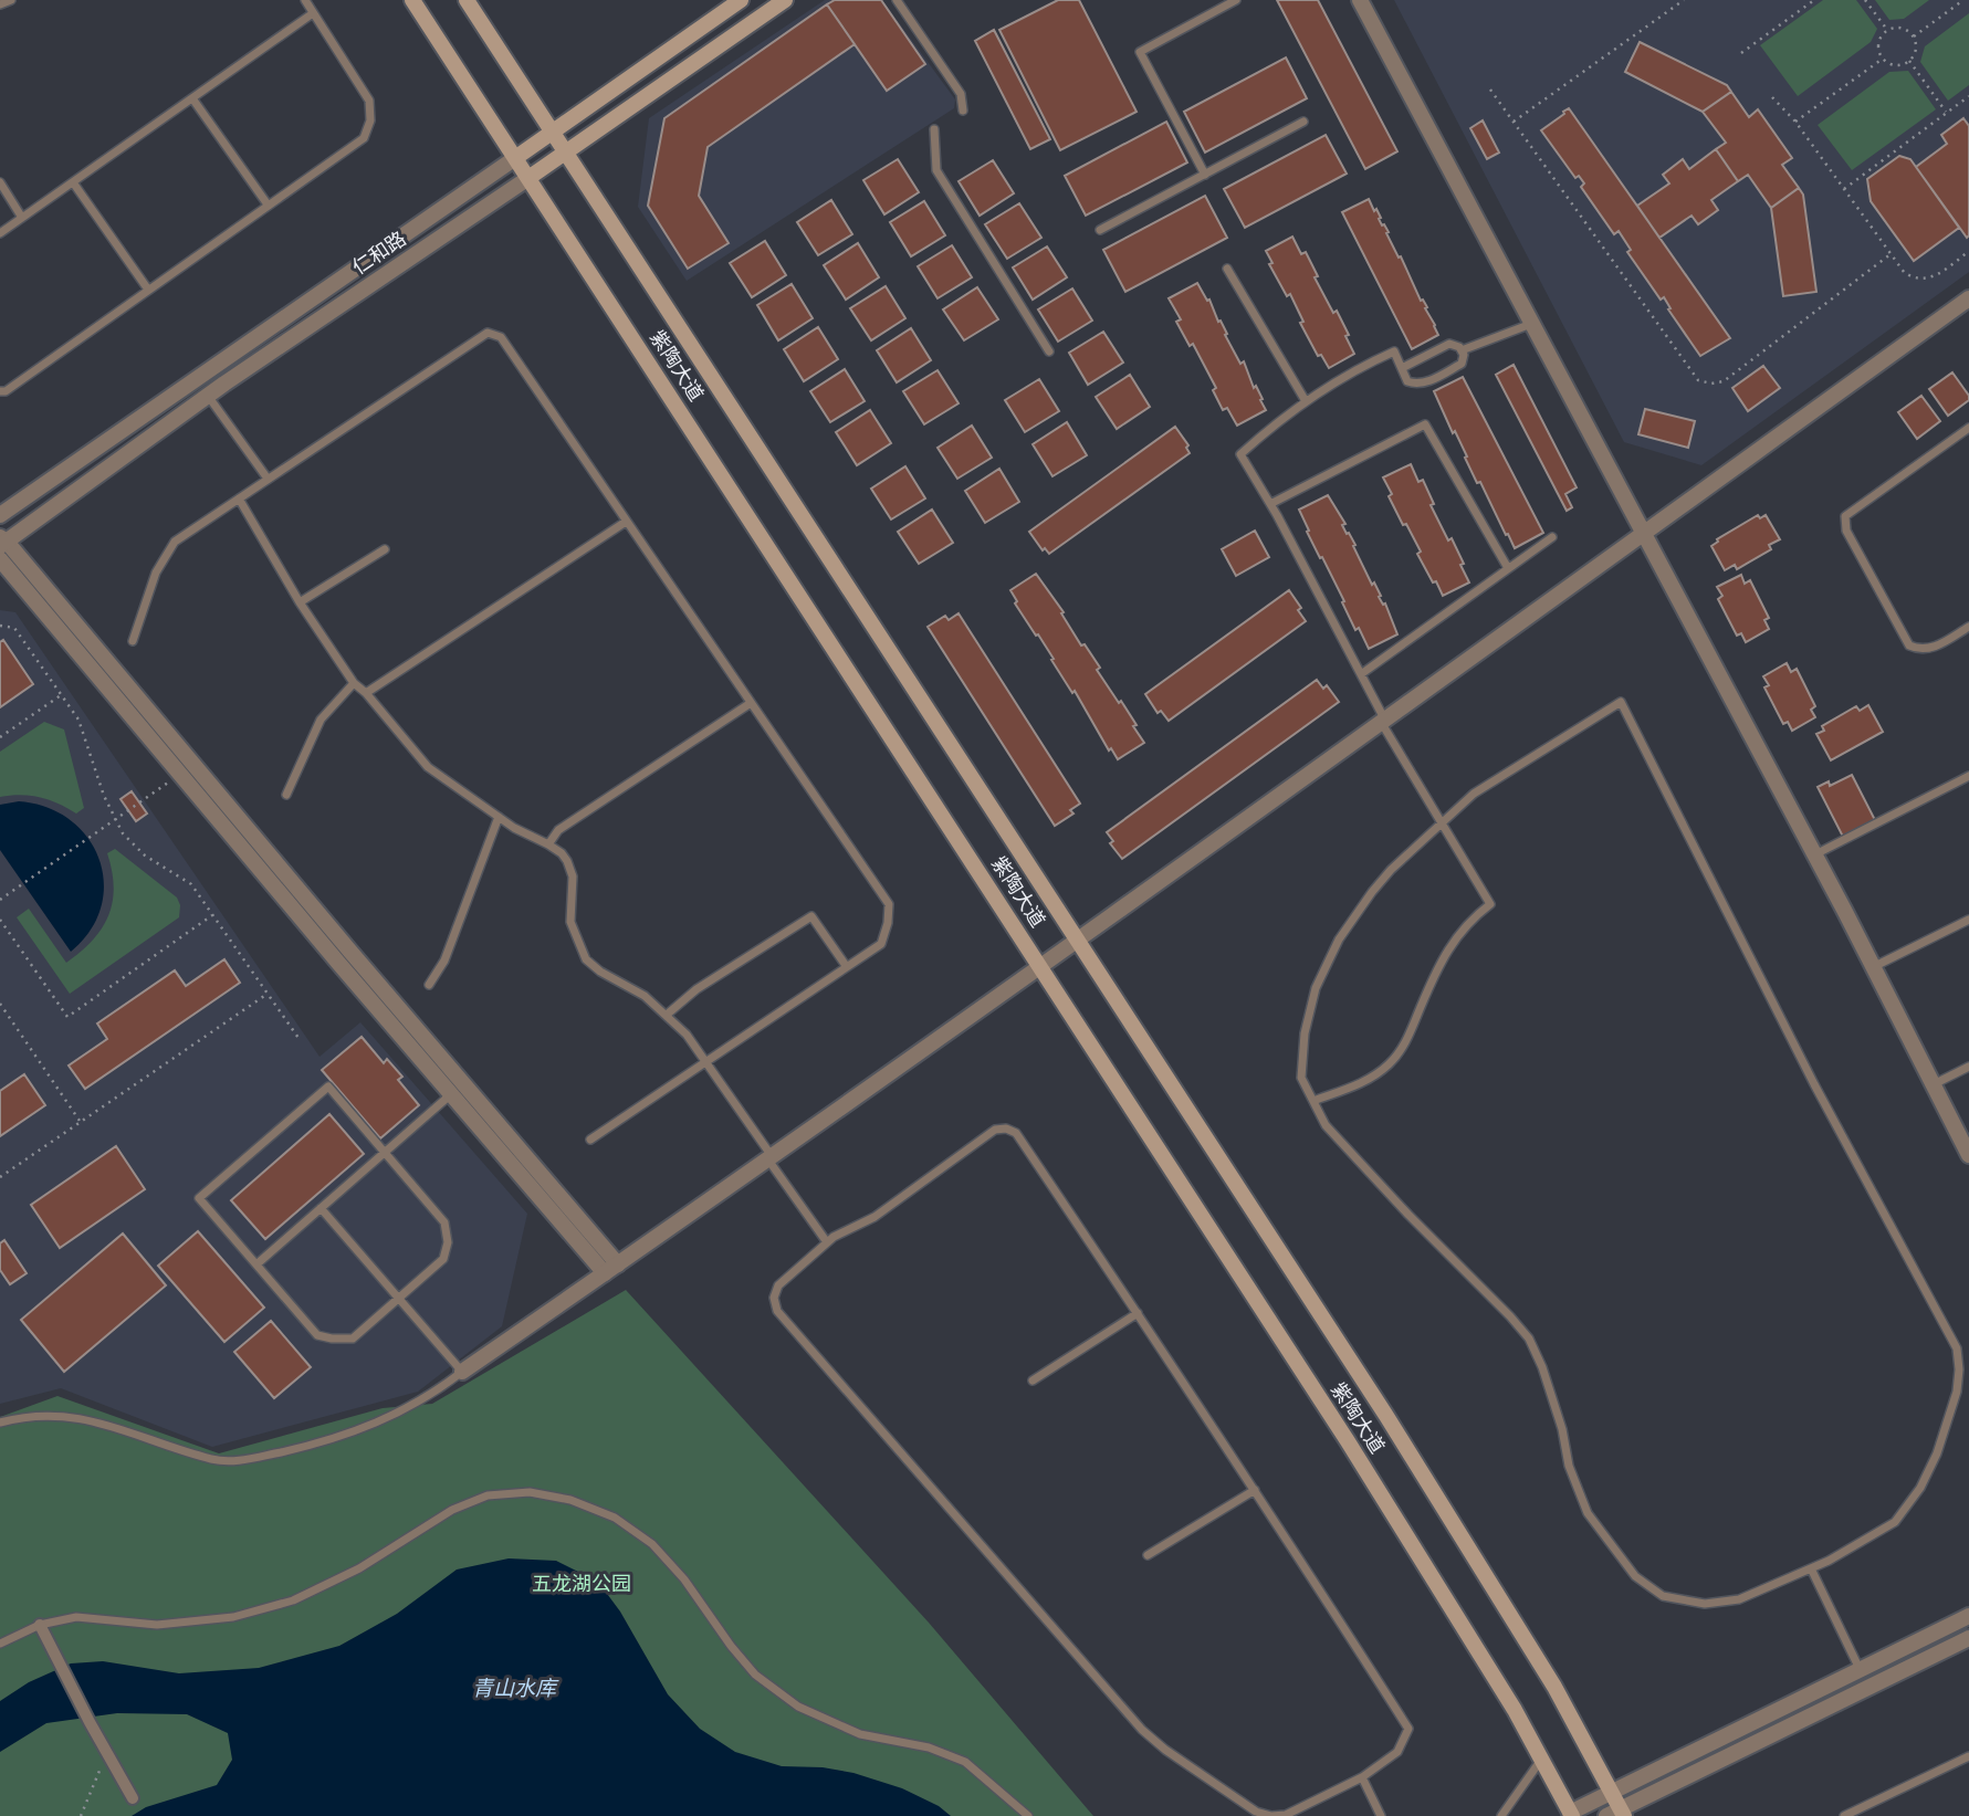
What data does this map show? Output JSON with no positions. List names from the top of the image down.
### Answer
{
  "streets": {
    "main road": ["仁和路", "紫陶大道"]
  },
  "crossings": [
    ["仁和路", "紫陶大道"]
  ],
  "water": ["青山水库"],
  "parks": ["五龙湖公园"]
}
